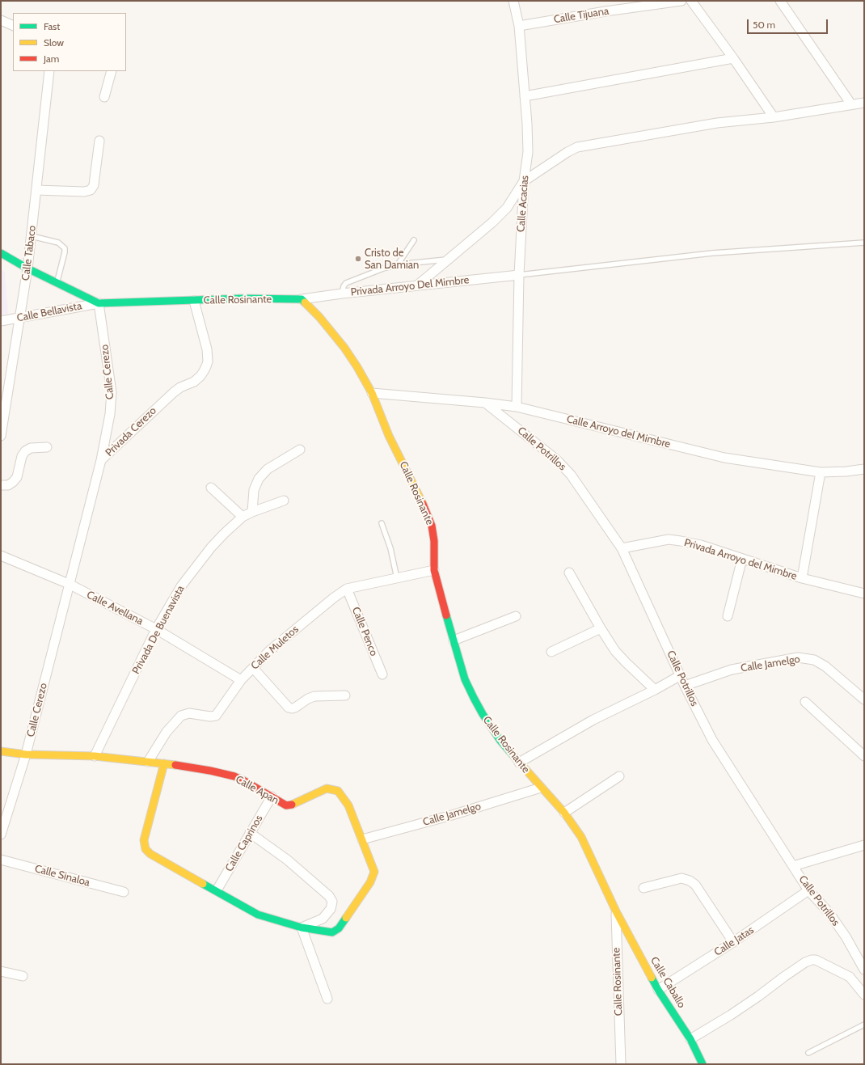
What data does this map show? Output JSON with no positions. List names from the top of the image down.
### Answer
{
  "streets": {
    "street": [
      "Calle Tijuana",
      "Calle Acacias",
      "Calle Tabaco",
      "Privada Arroyo Del Mimbre",
      "Calle Rosinante",
      "Calle Bellavista",
      "Calle Cerezo",
      "Privada Cerezo",
      "Calle Arroyo del Mimbre",
      "Calle Potrillos",
      "Privada Arroyo del Mimbre",
      "Calle Avellana",
      "Privada De Buenavista",
      "Calle Penco",
      "Calle Muletos",
      "Calle Jamelgo",
      "Calle Apan",
      "Calle Caprinos",
      "Calle Sinaloa",
      "Calle Jatas",
      "Calle Caballo"
    ]
  },
  "crossings": [
    ["Calle Tijuana", "Calle Acacias"],
    ["Calle Acacias", "Privada Arroyo Del Mimbre"],
    ["Calle Acacias", "Calle Arroyo del Mimbre"],
    ["Calle Tabaco", "Calle Rosinante"],
    ["Calle Tabaco", "Calle Bellavista"],
    ["Privada Arroyo Del Mimbre", "Calle Rosinante"],
    ["Calle Rosinante", "Calle Bellavista"],
    ["Calle Rosinante", "Calle Cerezo"],
    ["Calle Rosinante", "Privada Cerezo"],
    ["Calle Rosinante", "Calle Arroyo del Mimbre"],
    ["Calle Rosinante", "Calle Muletos"],
    ["Calle Rosinante", "Calle Jamelgo"],
    ["Calle Rosinante", "Calle Caballo"],
    ["Calle Bellavista", "Calle Cerezo"],
    ["Calle Cerezo", "Privada Cerezo"],
    ["Calle Cerezo", "Calle Avellana"],
    ["Calle Cerezo", "Calle Apan"],
    ["Privada Cerezo", "Calle Avellana"],
    ["Calle Arroyo del Mimbre", "Calle Potrillos"],
    ["Calle Arroyo del Mimbre", "Privada Arroyo del Mimbre"],
    ["Calle Potrillos", "Privada Arroyo del Mimbre"],
    ["Calle Potrillos", "Calle Jamelgo"],
    ["Calle Potrillos", "Calle Jatas"],
    ["Calle Avellana", "Privada De Buenavista"],
    ["Calle Avellana", "Calle Muletos"],
    ["Privada De Buenavista", "Calle Apan"],
    ["Calle Penco", "Calle Muletos"],
    ["Calle Muletos", "Calle Apan"],
    ["Calle Jamelgo", "Calle Apan"],
    ["Calle Apan", "Calle Caprinos"],
    ["Calle Jatas", "Calle Caballo"]
  ],
  "places": ["Cristo de San Damian"],
  "legend": ["Fast", "Slow", "Jam"],
  "scale_bar": "50 m"
}
